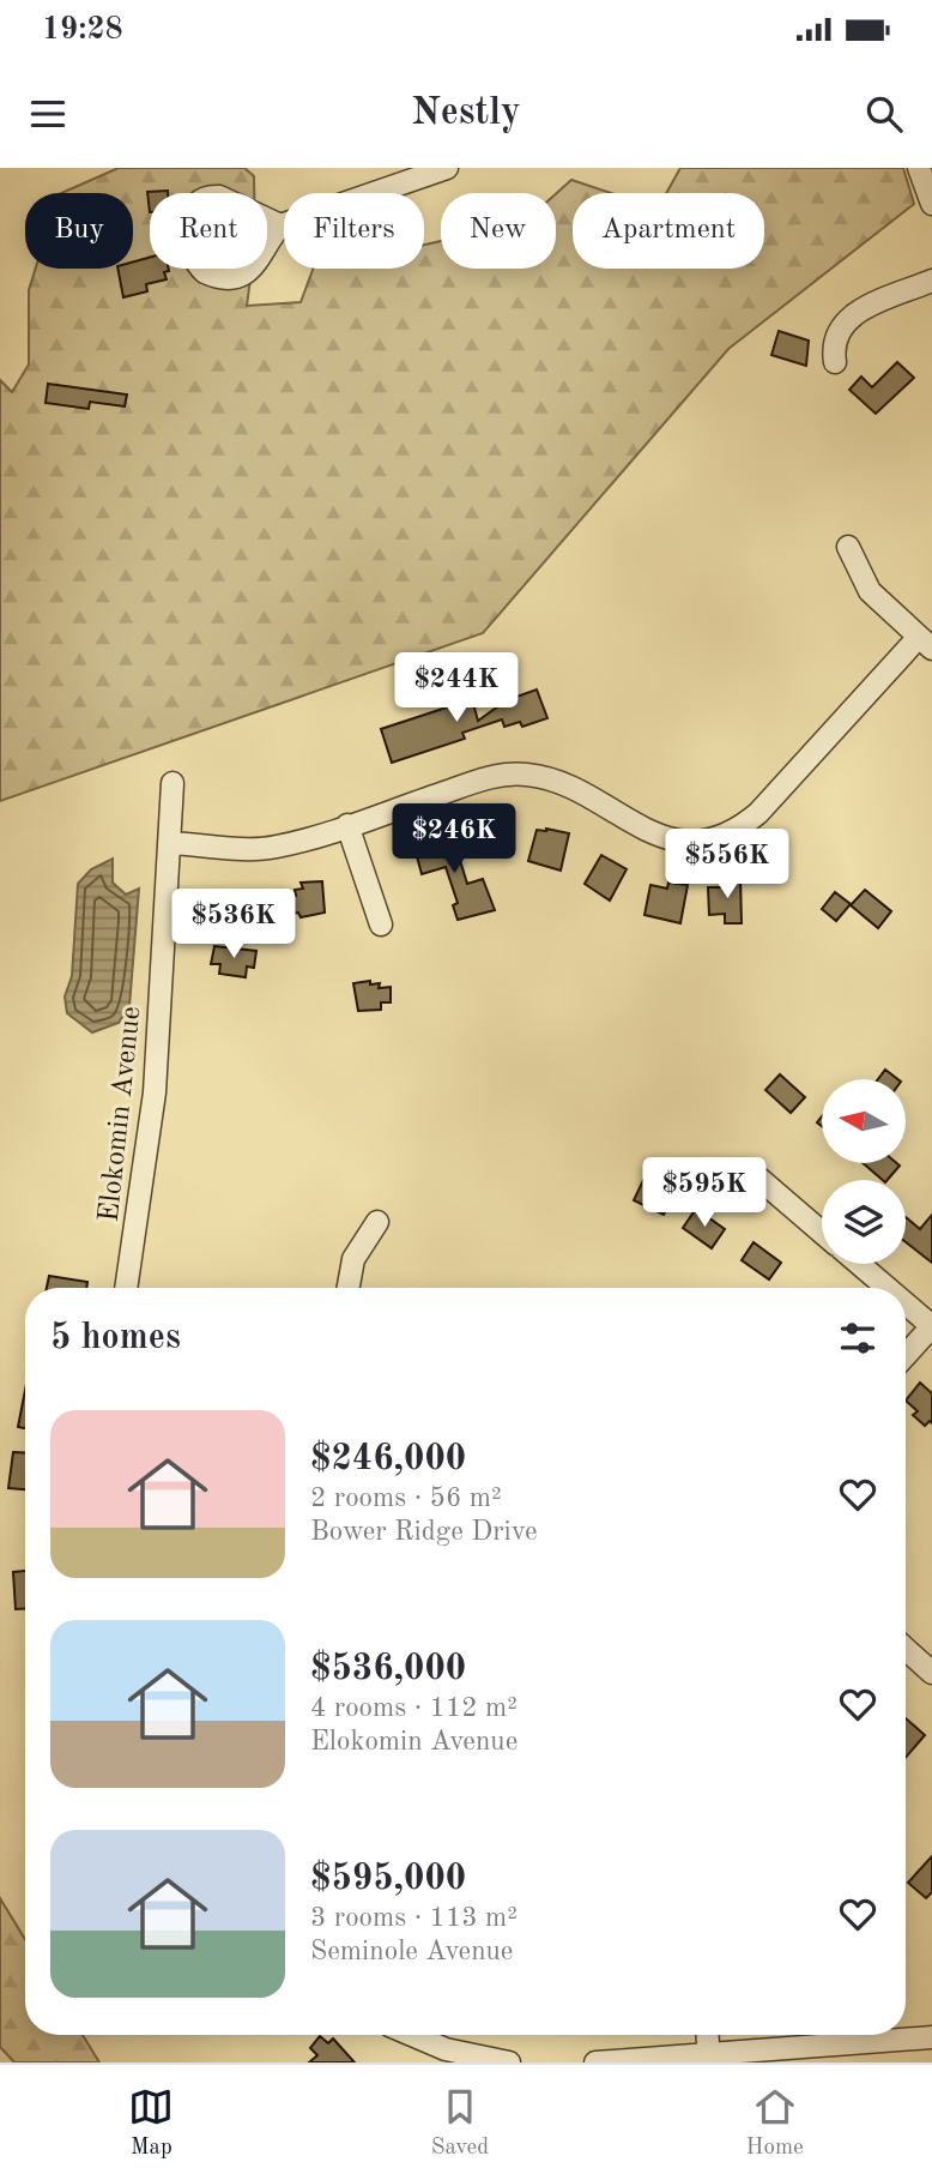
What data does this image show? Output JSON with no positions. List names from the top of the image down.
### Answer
{
  "streets": {
    "street": ["Elokomin Avenue"]
  },
  "north": "left",
  "page": {
    "status": "19:28",
    "header": "Nestly",
    "chip": [
      "Buy",
      "Rent",
      "Filters",
      "New",
      "Apartment"
    ],
    "price": [
      "$244K",
      "$246K",
      "$556K",
      "$536K",
      "$595K"
    ],
    "heading": "5 homes",
    "list": [
      {
        "name": "$246,000",
        "note": "2 rooms · 56 m² · Bower Ridge Drive"
      },
      {
        "name": "$536,000",
        "note": "4 rooms · 112 m² · Elokomin Avenue"
      },
      {
        "name": "$595,000",
        "note": "3 rooms · 113 m² · Seminole Avenue"
      }
    ],
    "tabs": ["Map", "Saved", "Home"]
  }
}
